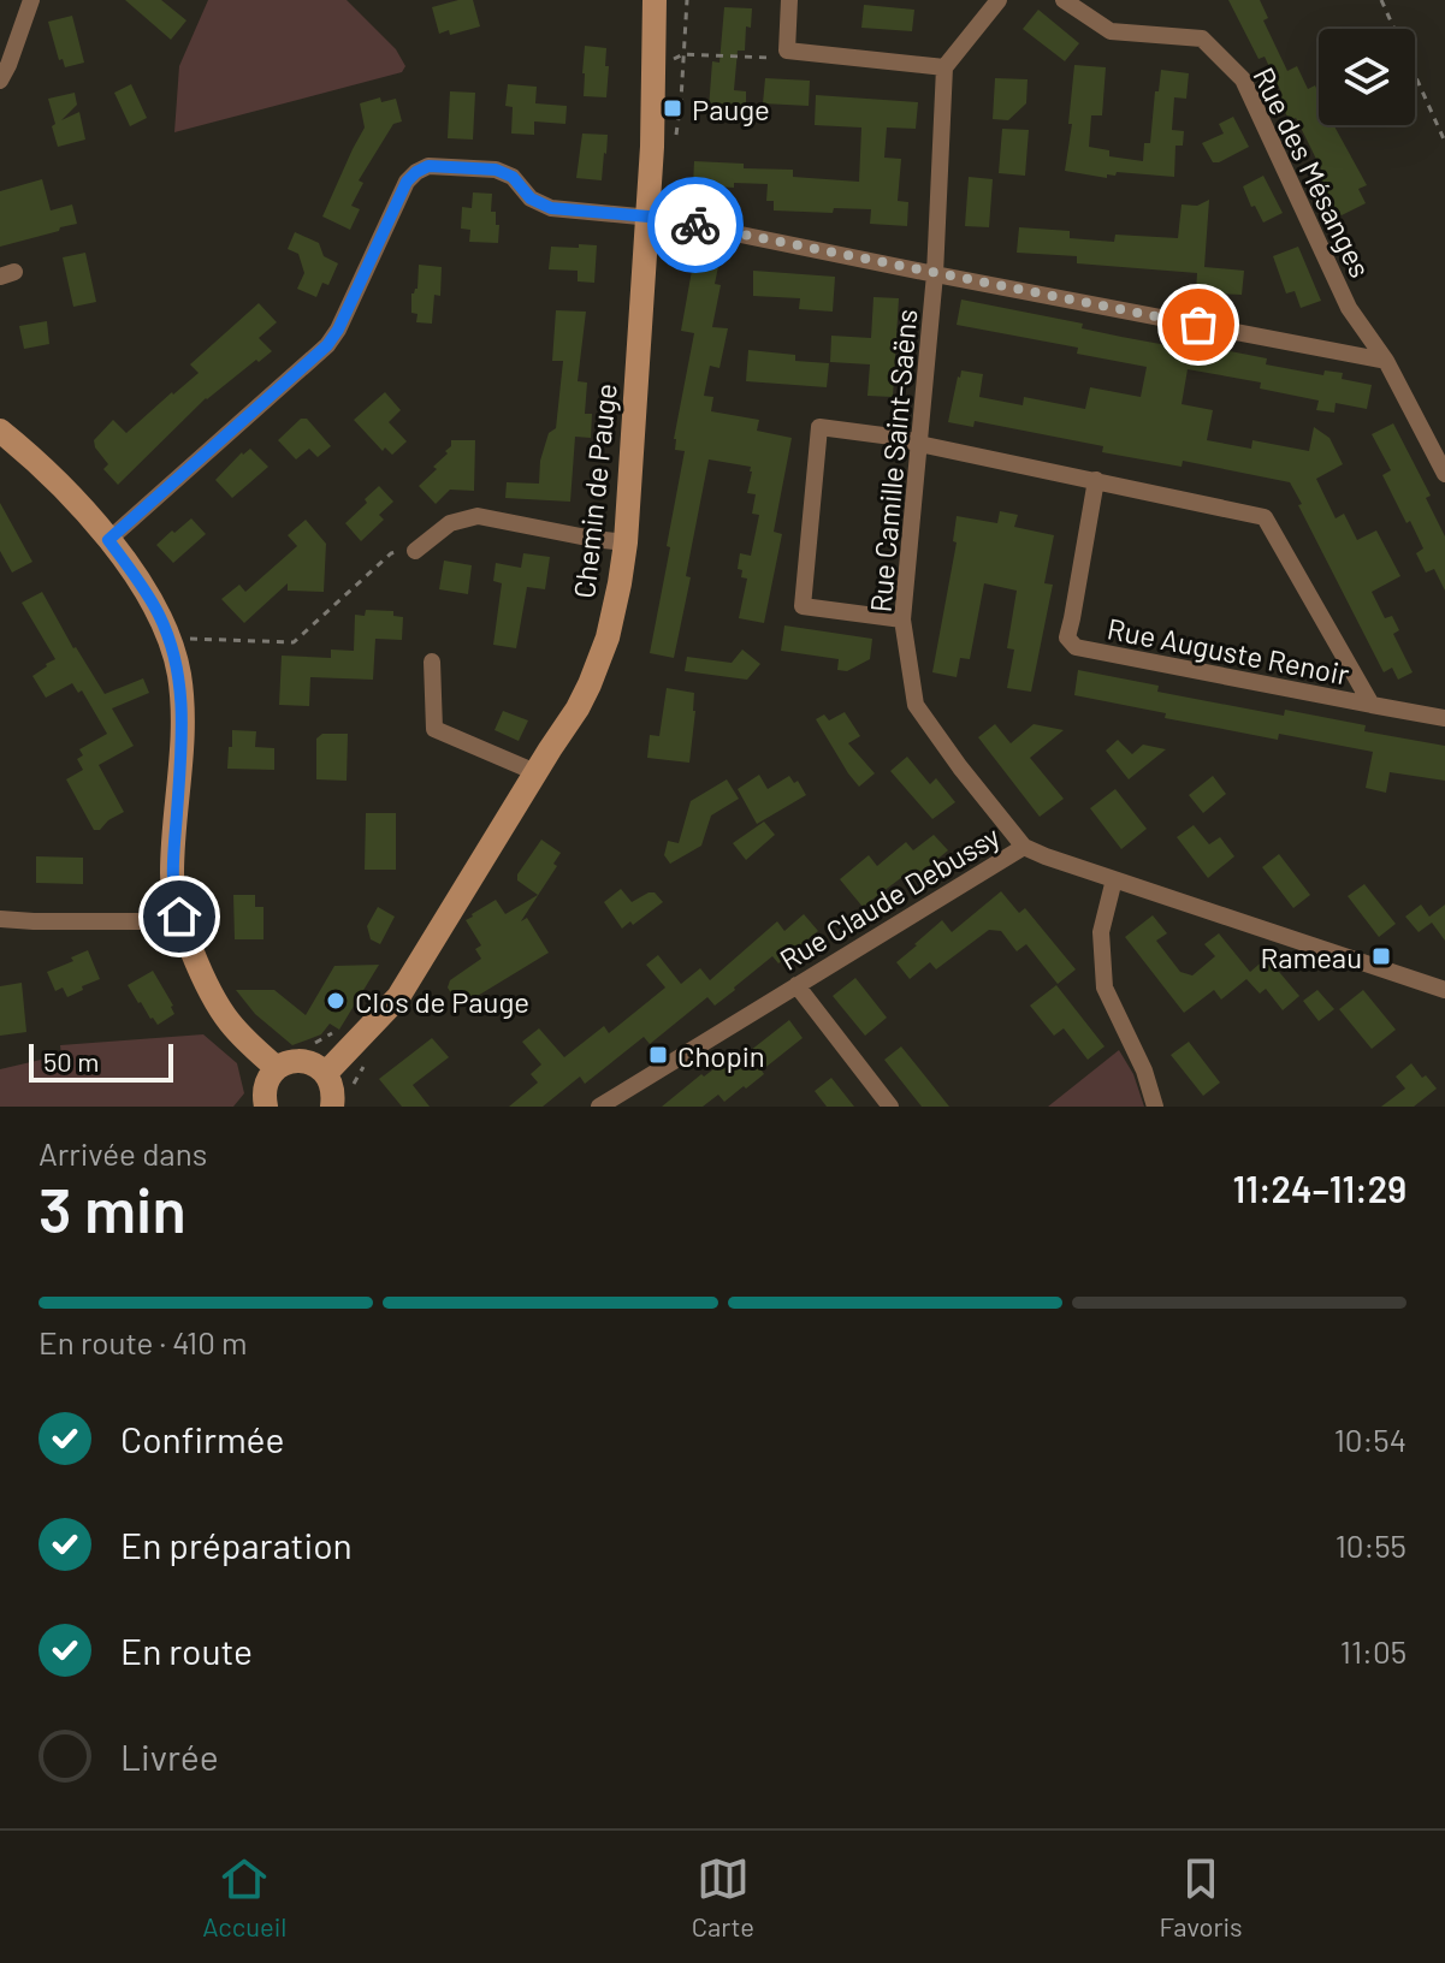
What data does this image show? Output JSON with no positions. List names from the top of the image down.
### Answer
{
  "streets": {
    "street": [
      "Rue des Mésanges",
      "Rue Camille Saint-Saëns",
      "Chemin de Pauge",
      "Rue Auguste Renoir",
      "Rue Claude Debussy"
    ]
  },
  "crossings": [
    ["Rue Camille Saint-Saëns", "Rue Auguste Renoir"],
    ["Rue Camille Saint-Saëns", "Rue Claude Debussy"]
  ],
  "places": {
    "transit": ["Pauge", "Rameau", "Chopin"],
    "other": ["Clos de Pauge"]
  },
  "scale_bar": "50 m",
  "page": {
    "scale": "50 m",
    "heading": ["3 min", "Arrivée dans", "11:24–11:29"],
    "bar": "En route · 410 m",
    "list": [
      ["Confirmée", "10:54"],
      ["En préparation", "10:55"],
      ["En route", "11:05"],
      "Livrée"
    ],
    "tabs": ["Accueil", "Carte", "Favoris"]
  }
}
